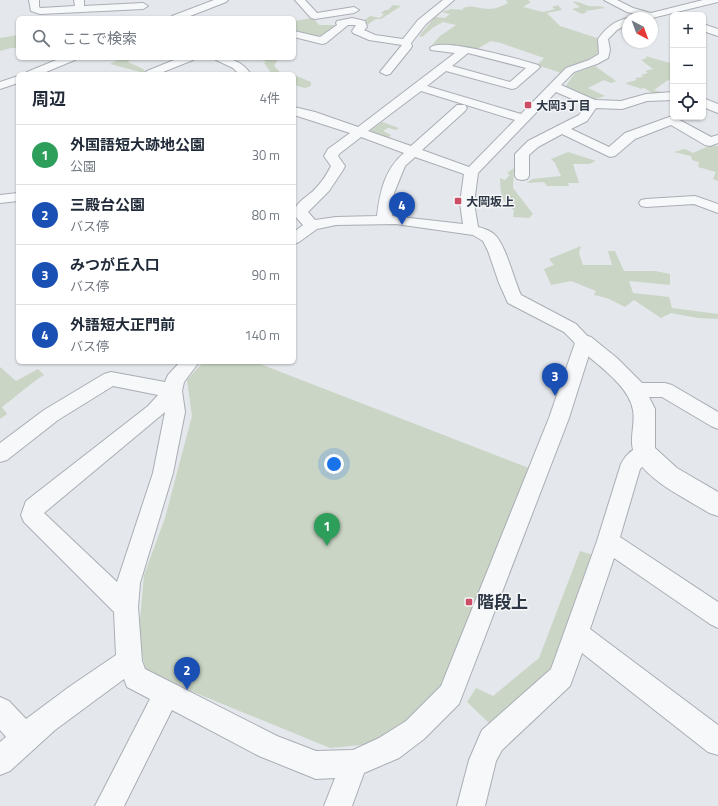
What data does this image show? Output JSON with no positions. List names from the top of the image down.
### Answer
{
  "places": {
    "transit": ["大岡3丁目", "大岡坂上", "階段上"]
  },
  "north": "bottom right",
  "page": {
    "map_buttons": ["+", "−"],
    "search": "ここで検索",
    "heading": ["周辺", "4件"],
    "list": [
      {
        "mark": "1",
        "name": "外国語短大跡地公園",
        "note": "公園",
        "value": "30 m"
      },
      {
        "mark": "2",
        "name": "三殿台公園",
        "note": "バス停",
        "value": "80 m"
      },
      {
        "mark": "3",
        "name": "みつが丘入口",
        "note": "バス停",
        "value": "90 m"
      },
      {
        "mark": "4",
        "name": "外語短大正門前",
        "note": "バス停",
        "value": "140 m"
      }
    ],
    "pins": [
      "4",
      "3",
      "1",
      "2"
    ]
  }
}
